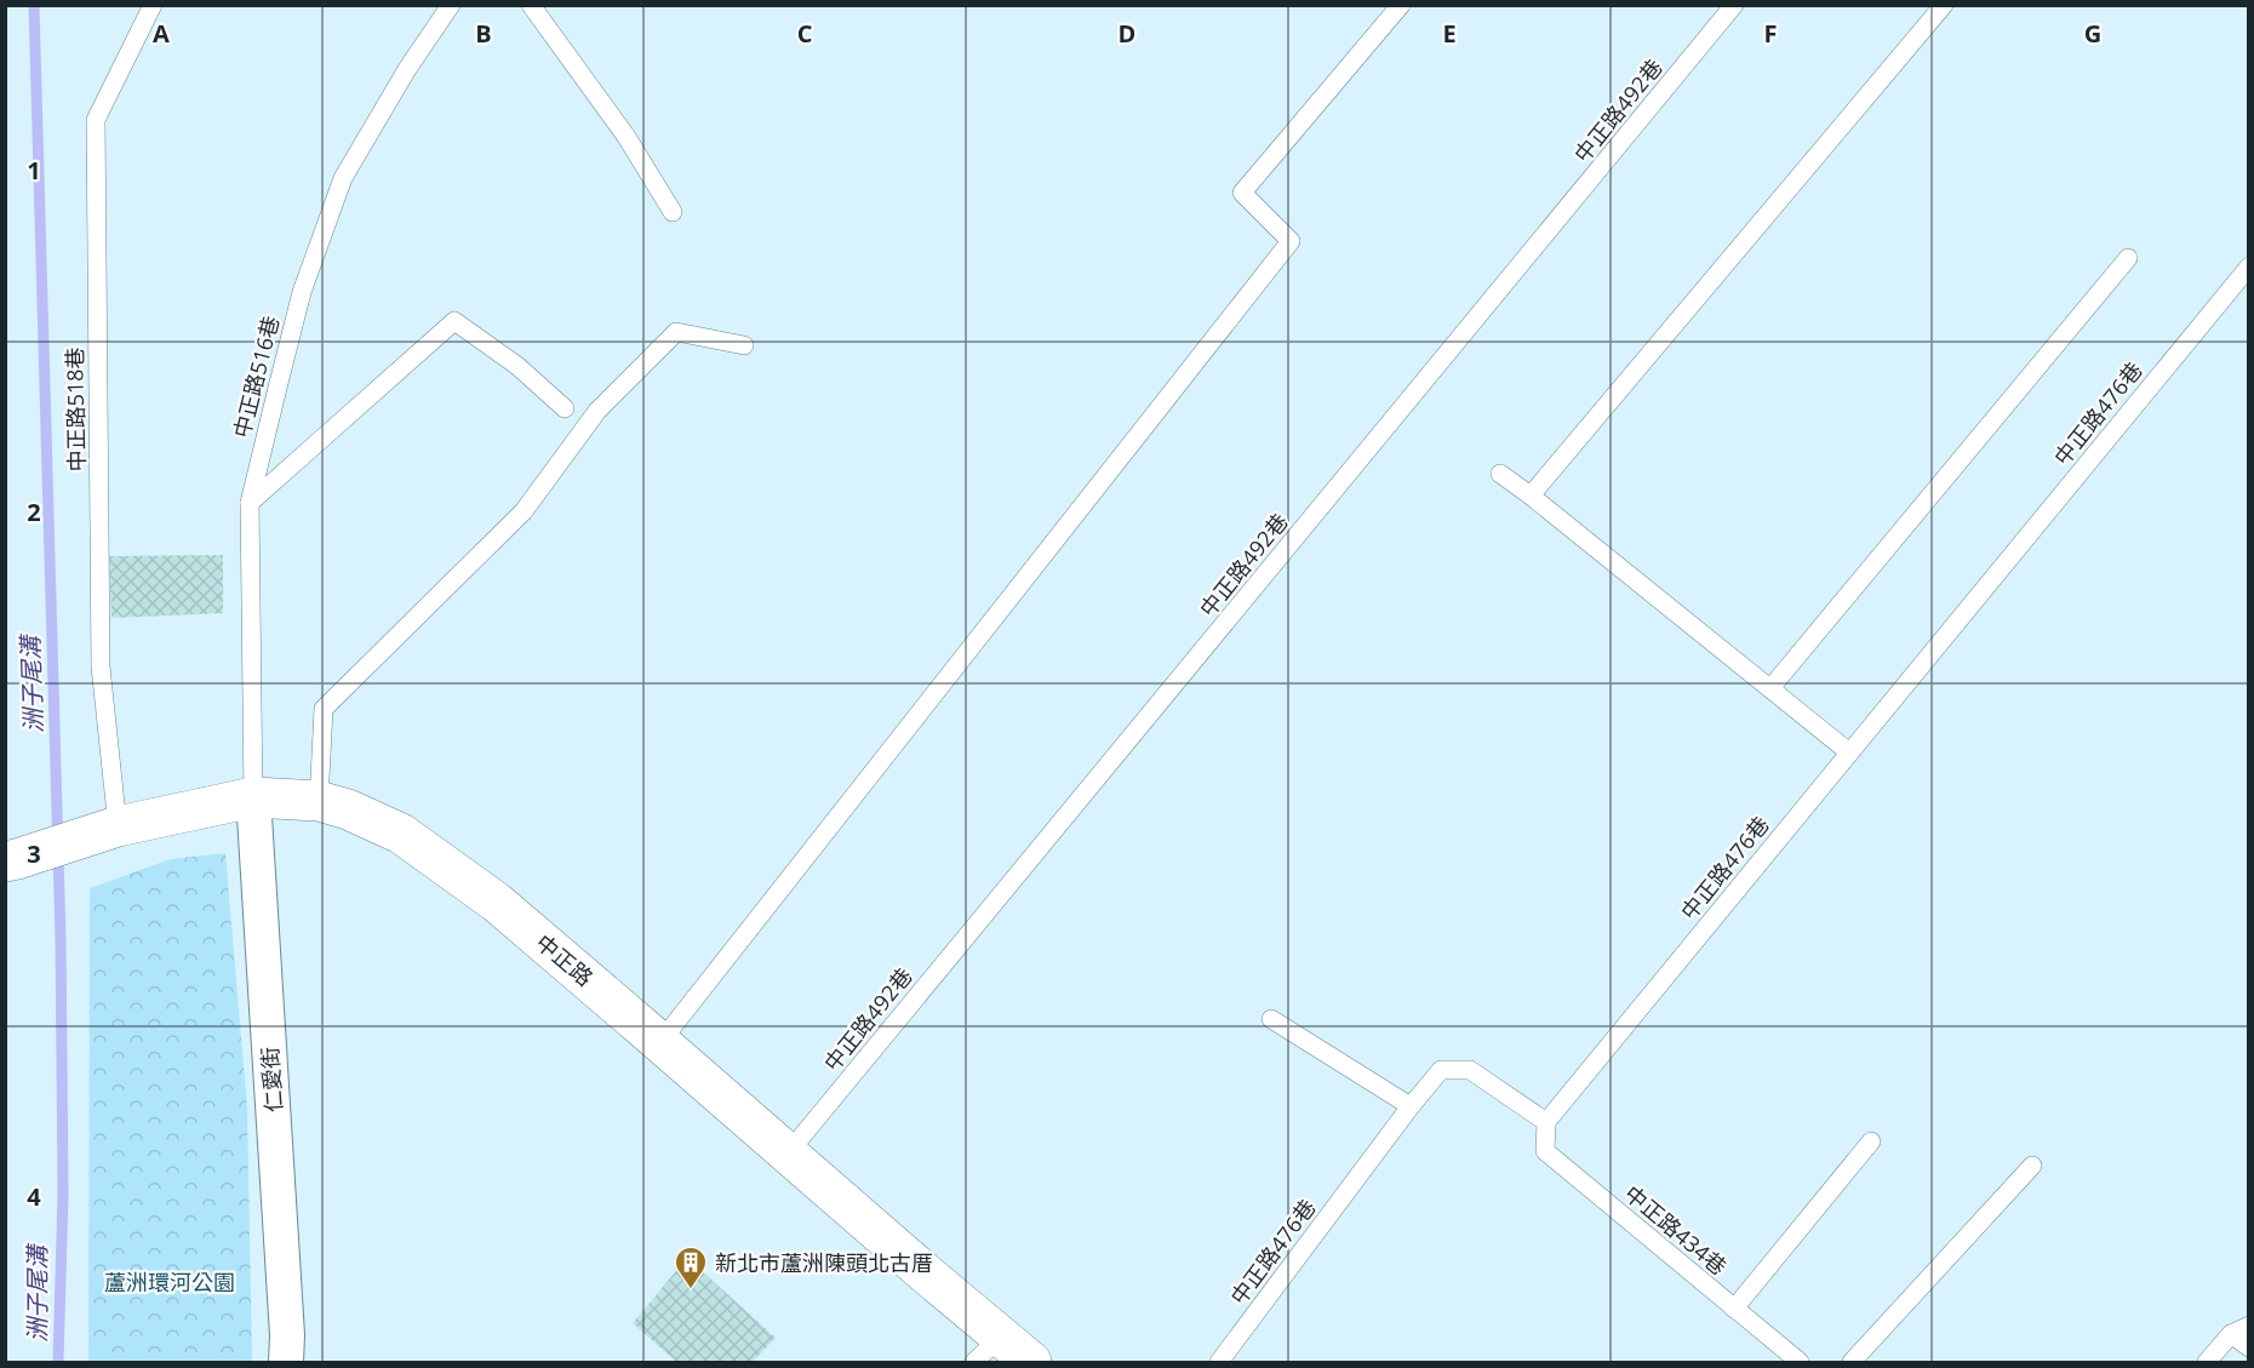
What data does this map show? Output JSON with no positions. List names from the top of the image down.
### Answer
{
  "streets": {
    "street": ["中正路", "仁愛街"],
    "lane": [
      "中正路492巷",
      "中正路516巷",
      "中正路518巷",
      "中正路476巷",
      "中正路434巷"
    ]
  },
  "crossings": [
    ["中正路492巷", "中正路"],
    ["中正路516巷", "中正路"],
    ["中正路516巷", "仁愛街"],
    ["中正路518巷", "中正路"],
    ["中正路476巷", "中正路434巷"],
    ["中正路", "仁愛街"]
  ],
  "water": ["洲子尾溝"],
  "parks": ["蘆洲環河公園"],
  "places": {
    "building": ["新北市蘆洲陳頭北古厝"]
  },
  "grid": {
    "columns": [
      "A",
      "B",
      "C",
      "D",
      "E",
      "F",
      "G"
    ],
    "rows": [
      "1",
      "2",
      "3",
      "4"
    ]
  }
}
